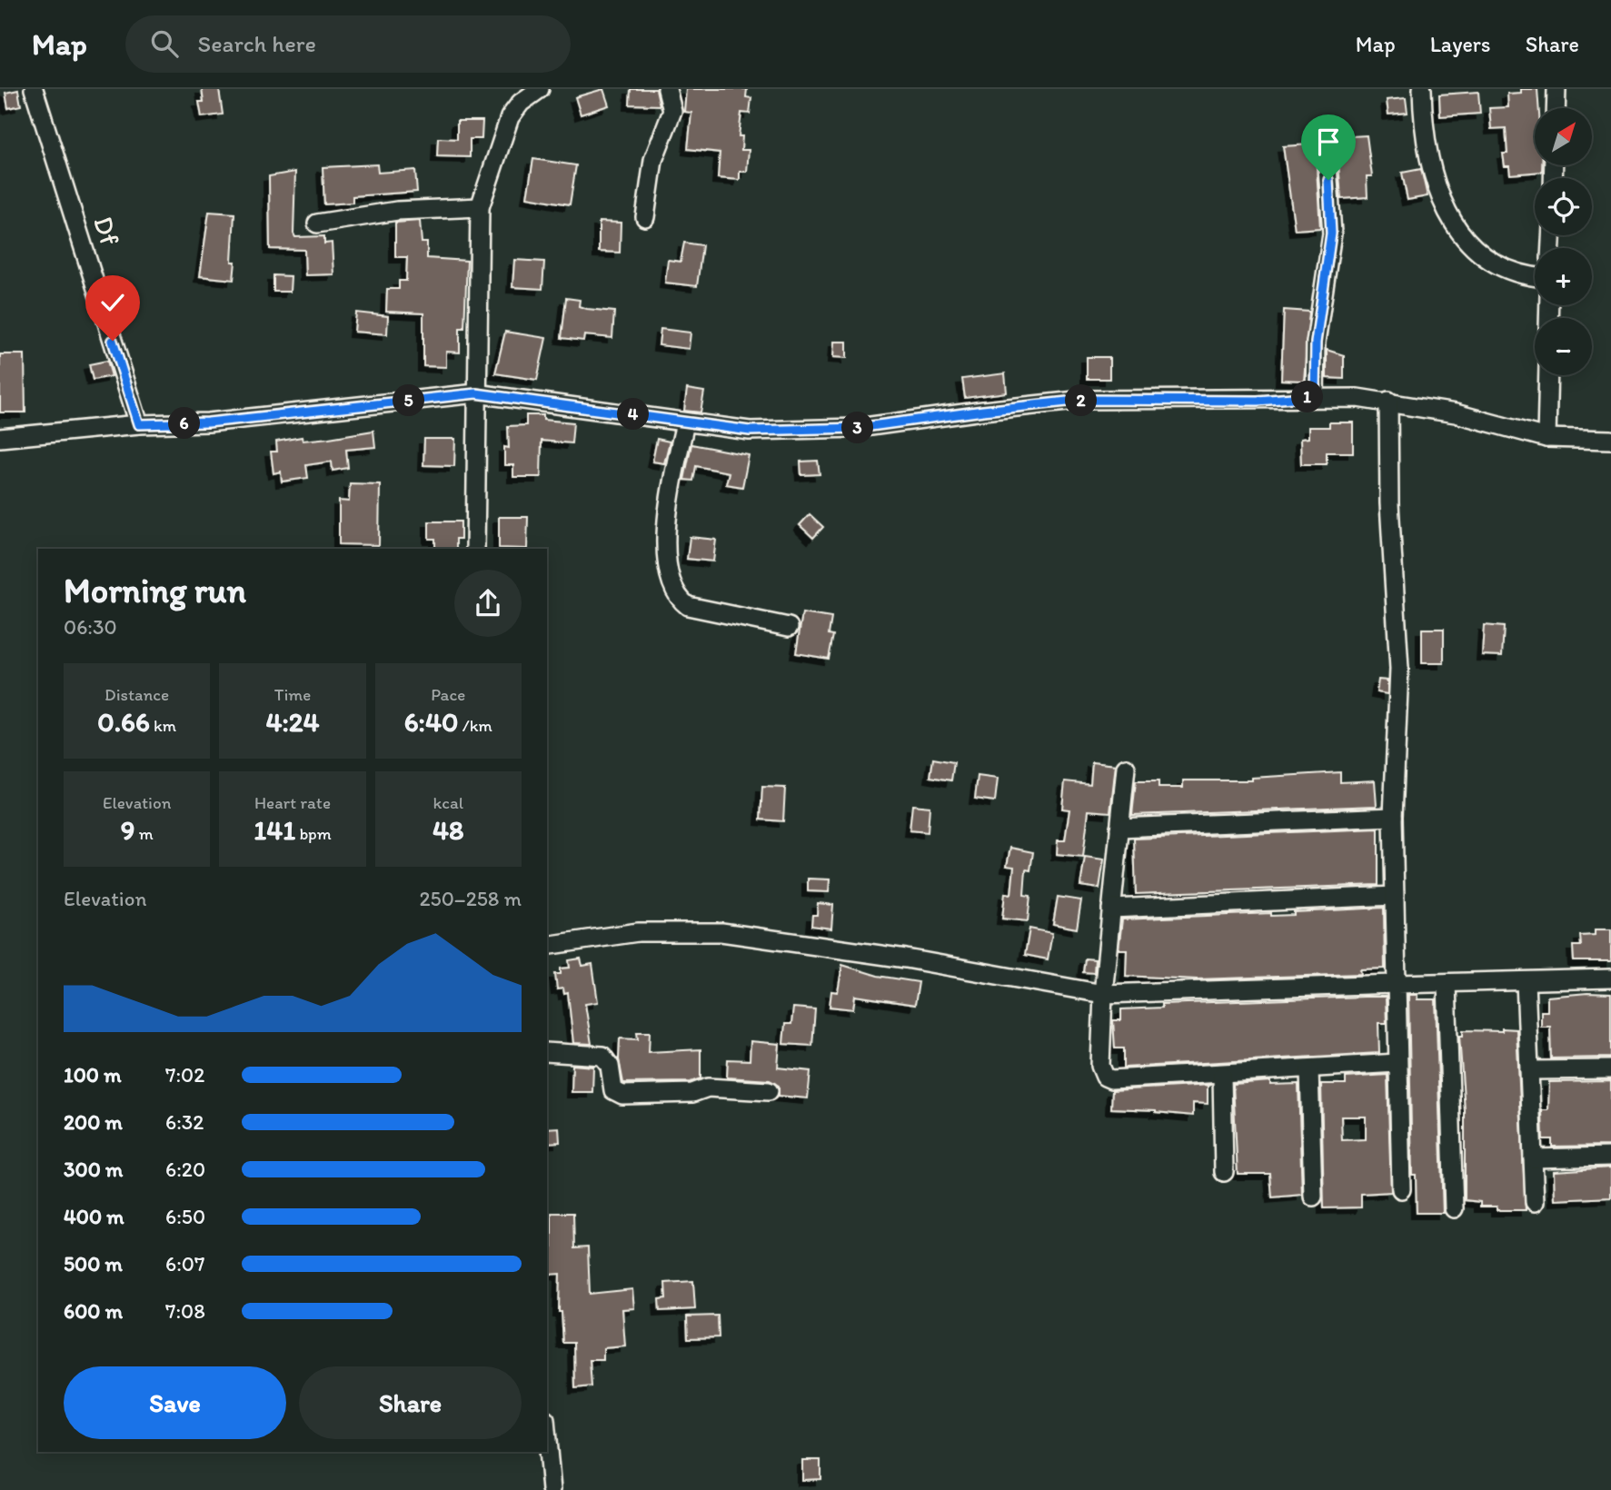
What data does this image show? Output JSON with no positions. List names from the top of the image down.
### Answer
{
  "streets": {
    "street": ["Df"]
  },
  "north": "top right",
  "page": {
    "header": "Map",
    "search": "Search here",
    "nav": ["Map", "Layers", "Share"],
    "map_buttons": ["+", "−"],
    "pins": [
      "1",
      "2",
      "5",
      "4",
      "6",
      "3"
    ],
    "heading": ["Morning run", "06:30"],
    "stats": [
      ["Distance", "0.66 km"],
      ["Time", "4:24"],
      ["Pace", "6:40 /km"],
      ["Elevation", "9 m"],
      ["Heart rate", "141 bpm"],
      ["kcal", "48"]
    ],
    "chart": ["Elevation", "250–258 m"],
    "list": [
      {
        "name": "100 m",
        "note": "7:02"
      },
      {
        "name": "200 m",
        "note": "6:32"
      },
      {
        "name": "300 m",
        "note": "6:20"
      },
      {
        "name": "400 m",
        "note": "6:50"
      },
      {
        "name": "500 m",
        "note": "6:07"
      },
      {
        "name": "600 m",
        "note": "7:08"
      }
    ],
    "buttons": ["Save", "Share"]
  }
}
